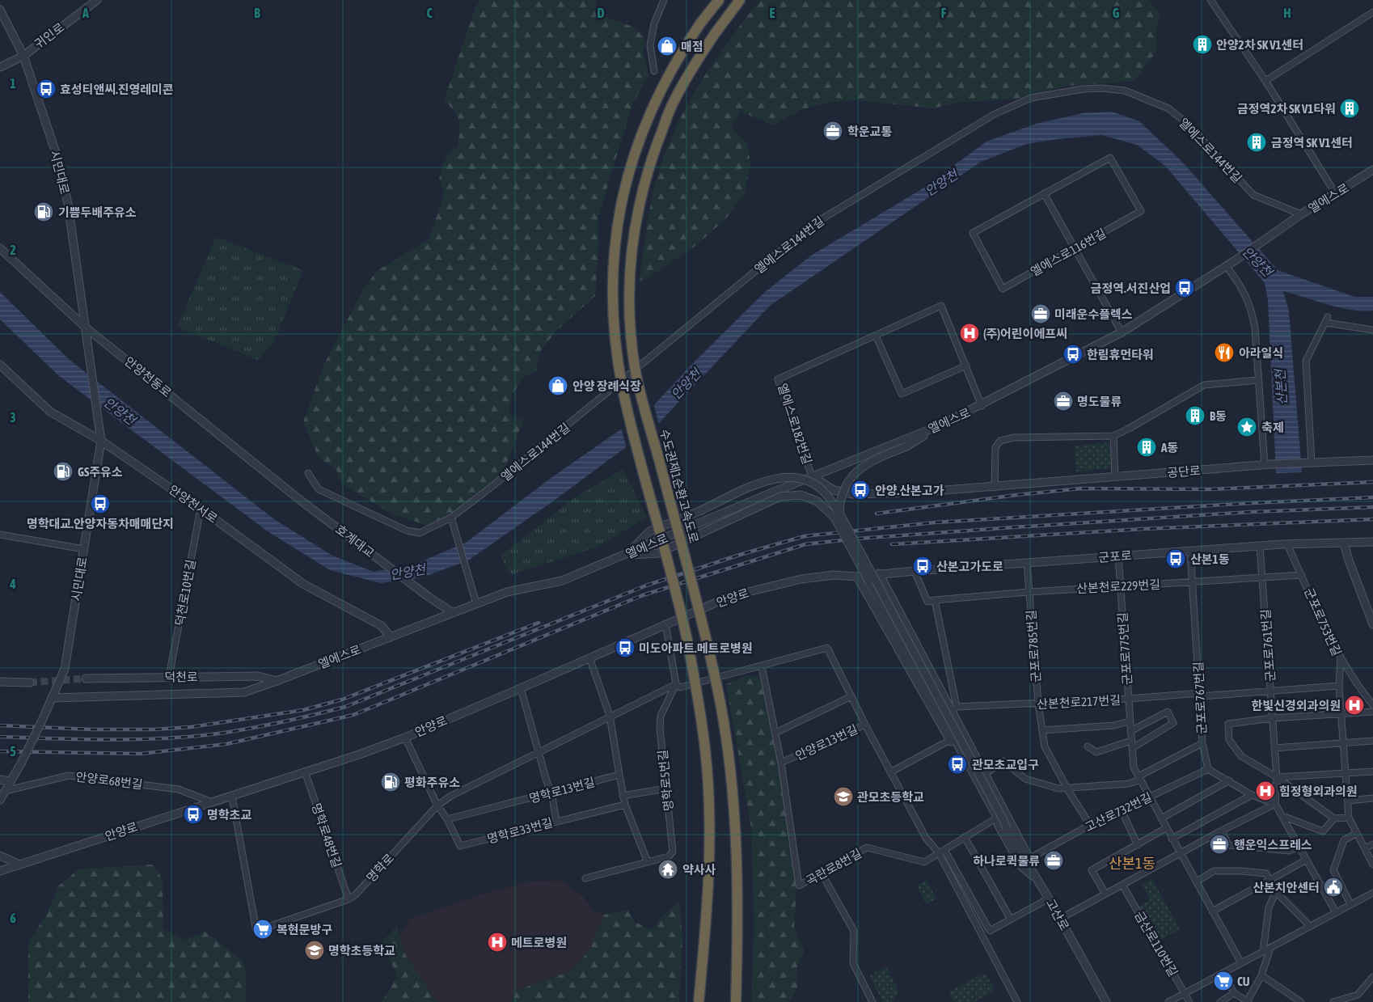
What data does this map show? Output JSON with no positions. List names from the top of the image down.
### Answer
{
  "streets": {
    "highway": ["수도권제1순환고속도로"],
    "street": [
      "귀인로",
      "엘에스로144번길",
      "시민대로",
      "엘에스로",
      "엘에스로116번길",
      "안양천동로",
      "엘에스로182번길",
      "공단로",
      "안양천서로",
      "호계대교",
      "군포로",
      "산본천로229번길",
      "덕천로10번길",
      "안양로",
      "군포로753번길",
      "군포로761번길",
      "군포로785번길",
      "군포로775번길",
      "덕천로",
      "군포로767번길",
      "산본천로217번길",
      "안양로13번길",
      "안양로68번길",
      "명학로5번길",
      "명학로13번길",
      "고산로732번길",
      "명학로33번길",
      "명학로48번길",
      "곡란로8번길",
      "명학로",
      "고산로",
      "금산로110번길"
    ]
  },
  "crossings": [
    ["귀인로", "시민대로"],
    ["엘에스로144번길", "엘에스로"],
    ["시민대로", "엘에스로"],
    ["시민대로", "안양천동로"],
    ["시민대로", "안양천서로"],
    ["엘에스로", "엘에스로182번길"],
    ["엘에스로", "공단로"],
    ["엘에스로", "안양천서로"],
    ["엘에스로", "호계대교"],
    ["엘에스로", "덕천로"],
    ["안양천동로", "호계대교"],
    ["엘에스로182번길", "공단로"],
    ["안양천서로", "덕천로10번길"],
    ["군포로", "안양로"],
    ["군포로", "군포로753번길"],
    ["군포로", "군포로761번길"],
    ["군포로", "군포로785번길"],
    ["군포로", "군포로775번길"],
    ["군포로", "군포로767번길"],
    ["산본천로229번길", "군포로753번길"],
    ["산본천로229번길", "군포로761번길"],
    ["산본천로229번길", "군포로785번길"],
    ["산본천로229번길", "군포로775번길"],
    ["산본천로229번길", "군포로767번길"],
    ["덕천로10번길", "덕천로"],
    ["안양로", "안양로68번길"],
    ["안양로", "명학로33번길"],
    ["안양로", "명학로48번길"],
    ["안양로", "명학로"],
    ["군포로753번길", "산본천로217번길"],
    ["군포로761번길", "산본천로217번길"],
    ["군포로785번길", "산본천로217번길"],
    ["군포로785번길", "고산로732번길"],
    ["군포로775번길", "산본천로217번길"],
    ["군포로775번길", "고산로732번길"],
    ["군포로767번길", "산본천로217번길"],
    ["군포로767번길", "고산로732번길"],
    ["안양로13번길", "명학로5번길"],
    ["안양로13번길", "곡란로8번길"],
    ["안양로13번길", "명학로"],
    ["명학로5번길", "명학로"],
    ["명학로13번길", "명학로33번길"],
    ["명학로33번길", "명학로"],
    ["명학로48번길", "명학로"]
  ],
  "districts": ["산본1동"],
  "water": ["안양천", "산본천"],
  "places": {
    "building": [
      "안양2차 SK V1센터",
      "금정역2차 SK V1타워",
      "금정역 SK V1센터",
      "B동",
      "A동"
    ],
    "shop": ["매점", "안양 장례식장"],
    "bus stop": [
      "효성티앤씨.진영레미콘",
      "금정역.서진산업",
      "한림휴먼타워",
      "안양.산본고가",
      "명학대교.안양자동차매매단지",
      "산본1동",
      "산본고가도로",
      "미도아파트.메트로병원",
      "관모초교입구",
      "명학초교"
    ],
    "office": [
      "학운교통",
      "미래운수플렉스",
      "명도물류",
      "행운익스프레스",
      "하나로퀵물류"
    ],
    "fuel station": ["기쁨두배주유소", "GS주유소", "평화주유소"],
    "hospital": [
      "(주)어린이에프씨",
      "한빛신경외과의원",
      "힘정형외과의원",
      "메트로병원"
    ],
    "restaurant": ["아라일식"],
    "place": ["축제"],
    "school or university": ["관모초등학교", "명학초등학교"],
    "temple": ["약사사"],
    "public building": ["산본치안센터"],
    "supermarket": ["복현문방구", "CU"]
  },
  "grid": {
    "columns": [
      "A",
      "B",
      "C",
      "D",
      "E",
      "F",
      "G",
      "H"
    ],
    "rows": [
      "1",
      "2",
      "3",
      "4",
      "5",
      "6"
    ]
  }
}
